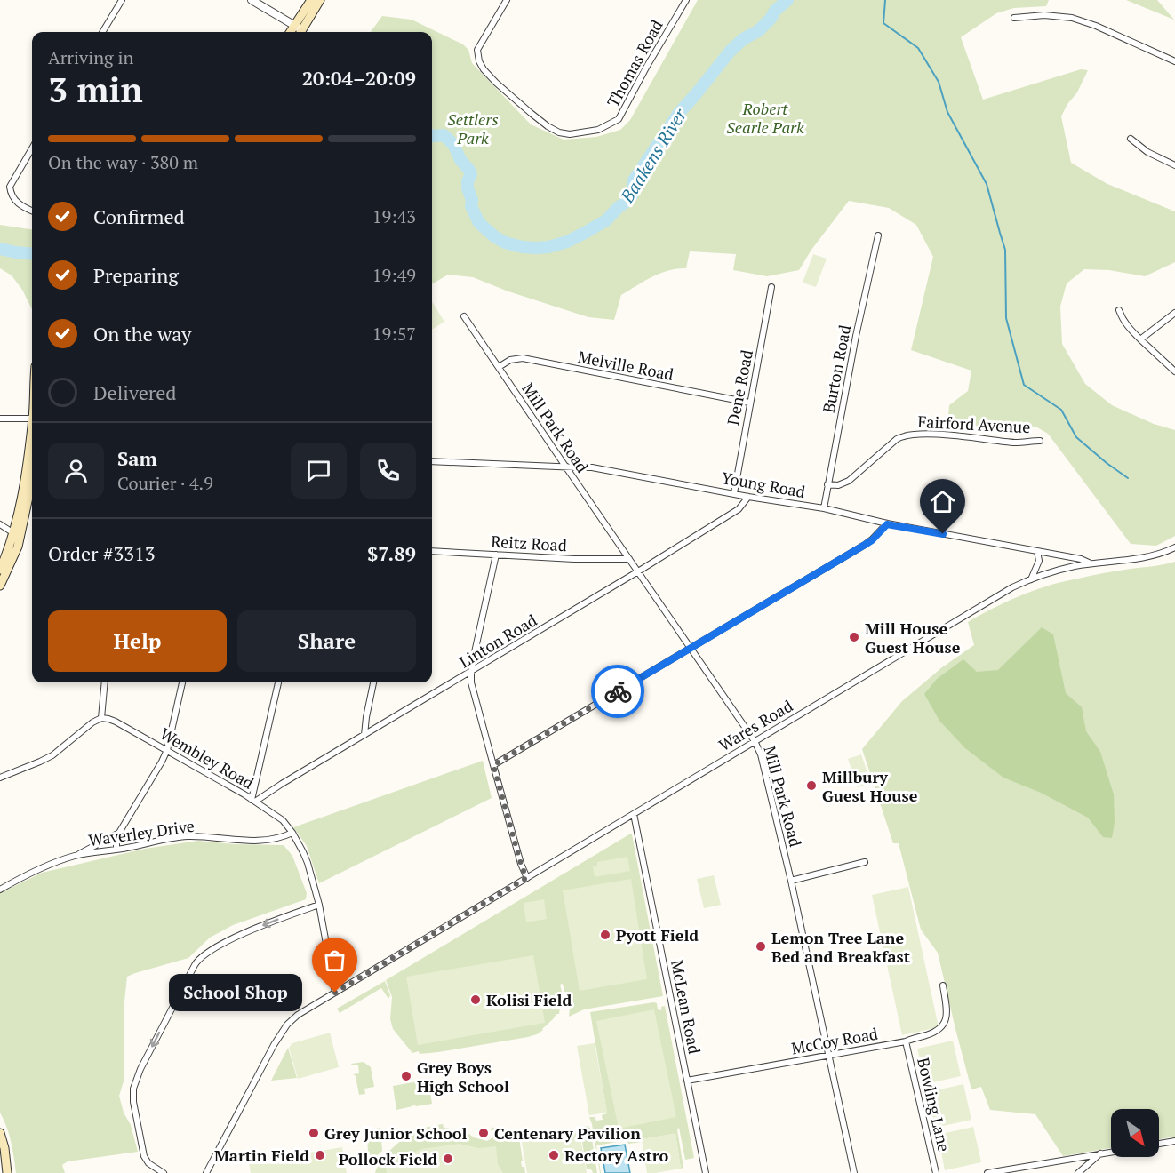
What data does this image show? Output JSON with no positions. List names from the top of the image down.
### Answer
{
  "streets": {
    "street": [
      "Thomas Road",
      "Melville Road",
      "Burton Road",
      "Dene Road",
      "Fairford Avenue",
      "Mill Park Road",
      "Young Road",
      "Reitz Road",
      "Linton Road",
      "Wares Road",
      "Wembley Road",
      "Waverley Drive",
      "McLean Road",
      "McCoy Road",
      "Bowling Lane"
    ]
  },
  "crossings": [
    ["Melville Road", "Dene Road"],
    ["Melville Road", "Mill Park Road"],
    ["Burton Road", "Fairford Avenue"],
    ["Burton Road", "Young Road"],
    ["Dene Road", "Young Road"],
    ["Mill Park Road", "Young Road"],
    ["Mill Park Road", "Reitz Road"],
    ["Mill Park Road", "Linton Road"],
    ["Mill Park Road", "Wares Road"],
    ["Mill Park Road", "McCoy Road"],
    ["Young Road", "Linton Road"],
    ["Young Road", "Wares Road"],
    ["Linton Road", "Wembley Road"],
    ["Wares Road", "Wembley Road"],
    ["Wares Road", "McLean Road"],
    ["Wembley Road", "Waverley Drive"],
    ["McLean Road", "McCoy Road"],
    ["McCoy Road", "Bowling Lane"]
  ],
  "water": ["Baakens River"],
  "parks": ["Robert Searle Park", "Settlers Park"],
  "places": [
    "Mill House Guest House",
    "Millbury Guest House",
    "Pyott Field",
    "Lemon Tree Lane Bed and Breakfast",
    "School Shop",
    "Kolisi Field",
    "Grey Boys High School",
    "Grey Junior School",
    "Centenary Pavilion",
    "Martin Field",
    "Rectory Astro",
    "Pollock Field"
  ],
  "north": "bottom right",
  "page": {
    "heading": ["3 min", "Arriving in", "20:04–20:09"],
    "panel": [
      "Sam",
      "Courier · 4.9",
      "Order #3313",
      "$7.89"
    ],
    "bar": "On the way · 380 m",
    "list": [
      ["Confirmed", "19:43"],
      ["Preparing", "19:49"],
      ["On the way", "19:57"],
      "Delivered"
    ],
    "buttons": ["Help", "Share"],
    "bubble": "School Shop"
  }
}
